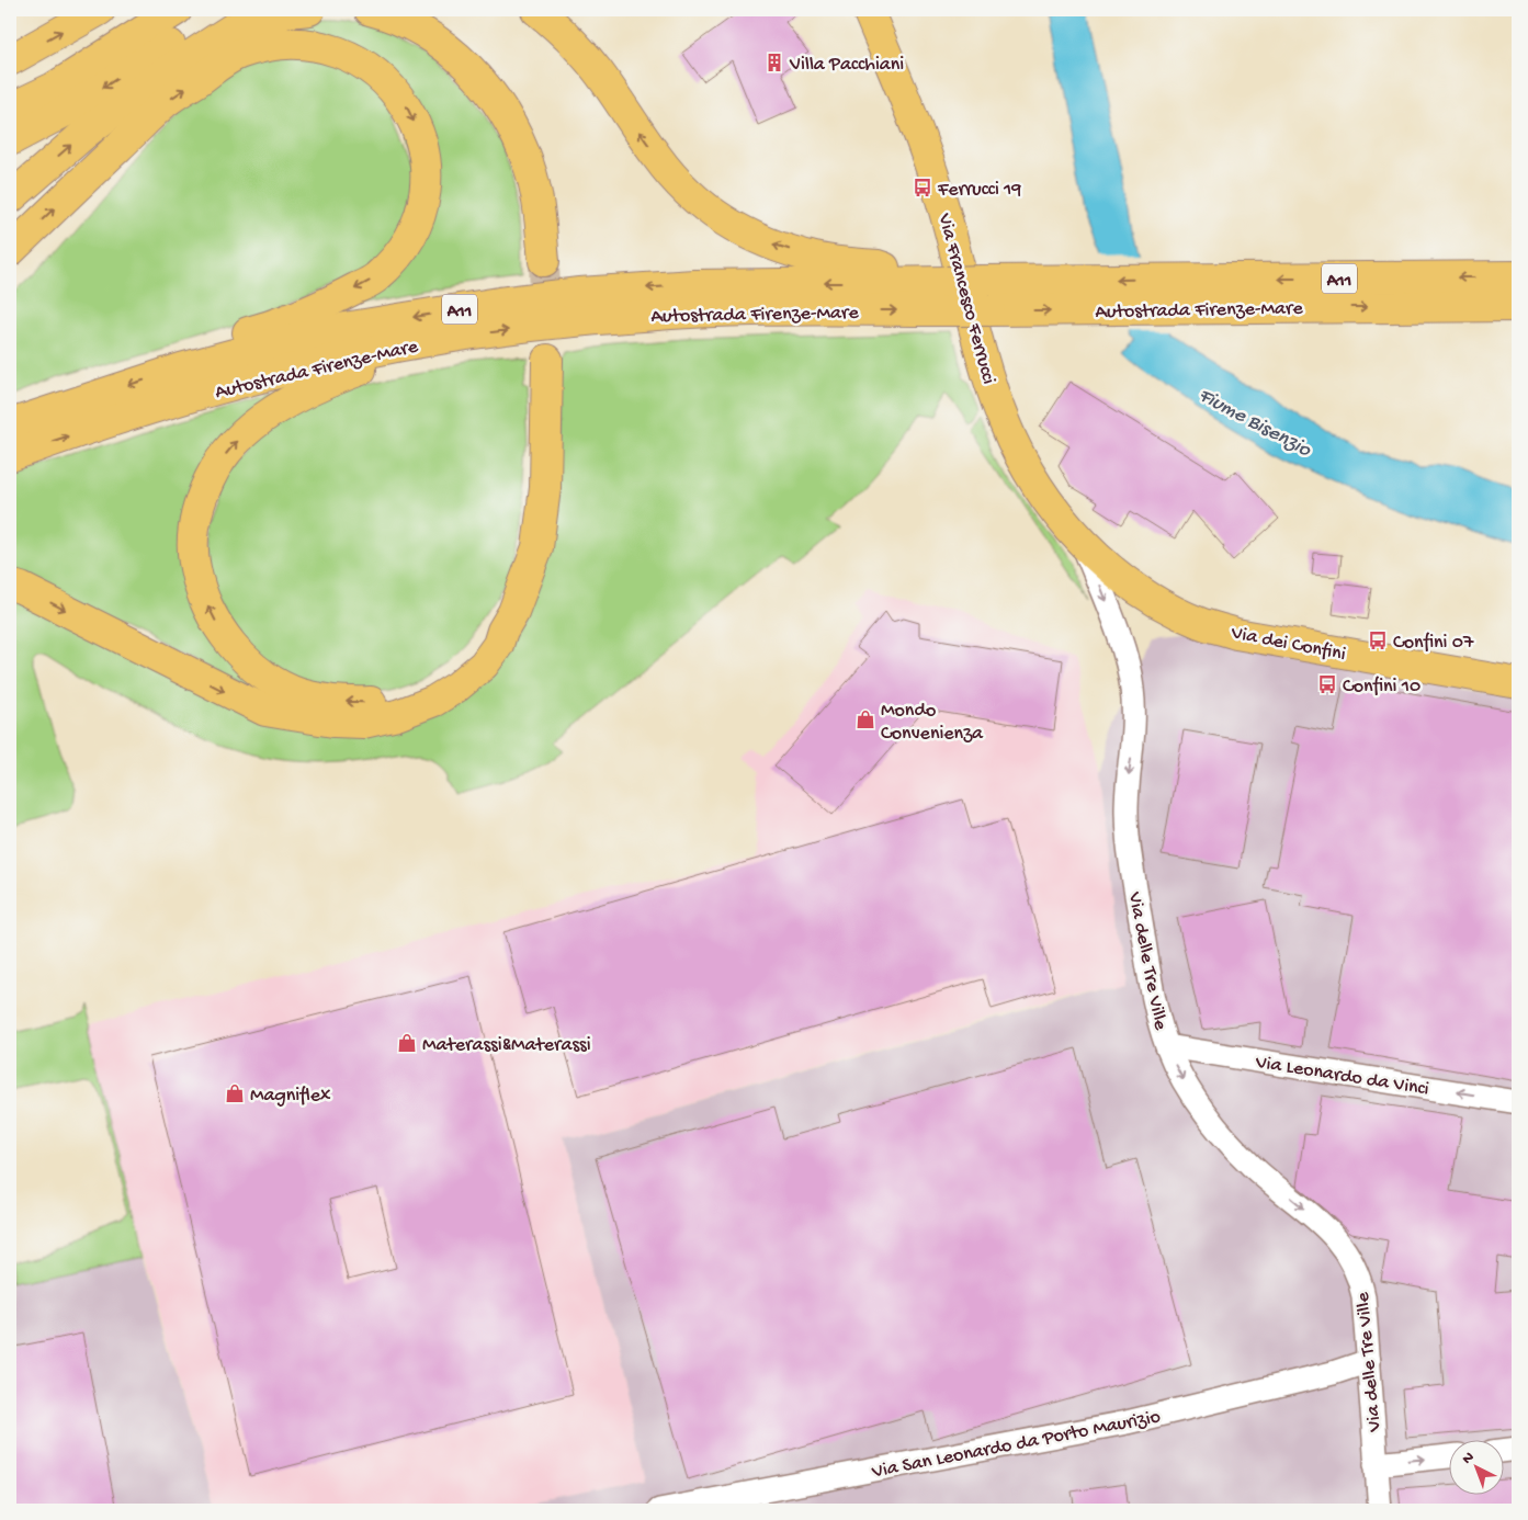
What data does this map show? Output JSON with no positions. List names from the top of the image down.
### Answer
{
  "streets": {
    "main road": [
      "A11",
      "Via Francesco Ferrucci",
      "Autostrada Firenze-Mare",
      "Via dei Confini"
    ],
    "street": ["Via delle Tre Ville", "Via Leonardo da Vinci", "Via San Leonardo da Porto Maurizio"]
  },
  "crossings": [
    ["Via Francesco Ferrucci", "Via dei Confini"],
    ["Via Francesco Ferrucci", "Via delle Tre Ville"],
    ["Via dei Confini", "Via delle Tre Ville"],
    ["Via delle Tre Ville", "Via Leonardo da Vinci"],
    ["Via delle Tre Ville", "Via San Leonardo da Porto Maurizio"]
  ],
  "one_way": ["Via delle Tre Ville", "Via Leonardo da Vinci"],
  "water": ["Fiume Bisenzio"],
  "places": {
    "building": ["Villa Pacchiani"],
    "bus stop": ["Ferrucci 19", "Confini 07", "Confini 10"],
    "shop": ["Mondo Convenienza", "Materassi&Materassi", "Magniflex"]
  },
  "north": "top left"
}
